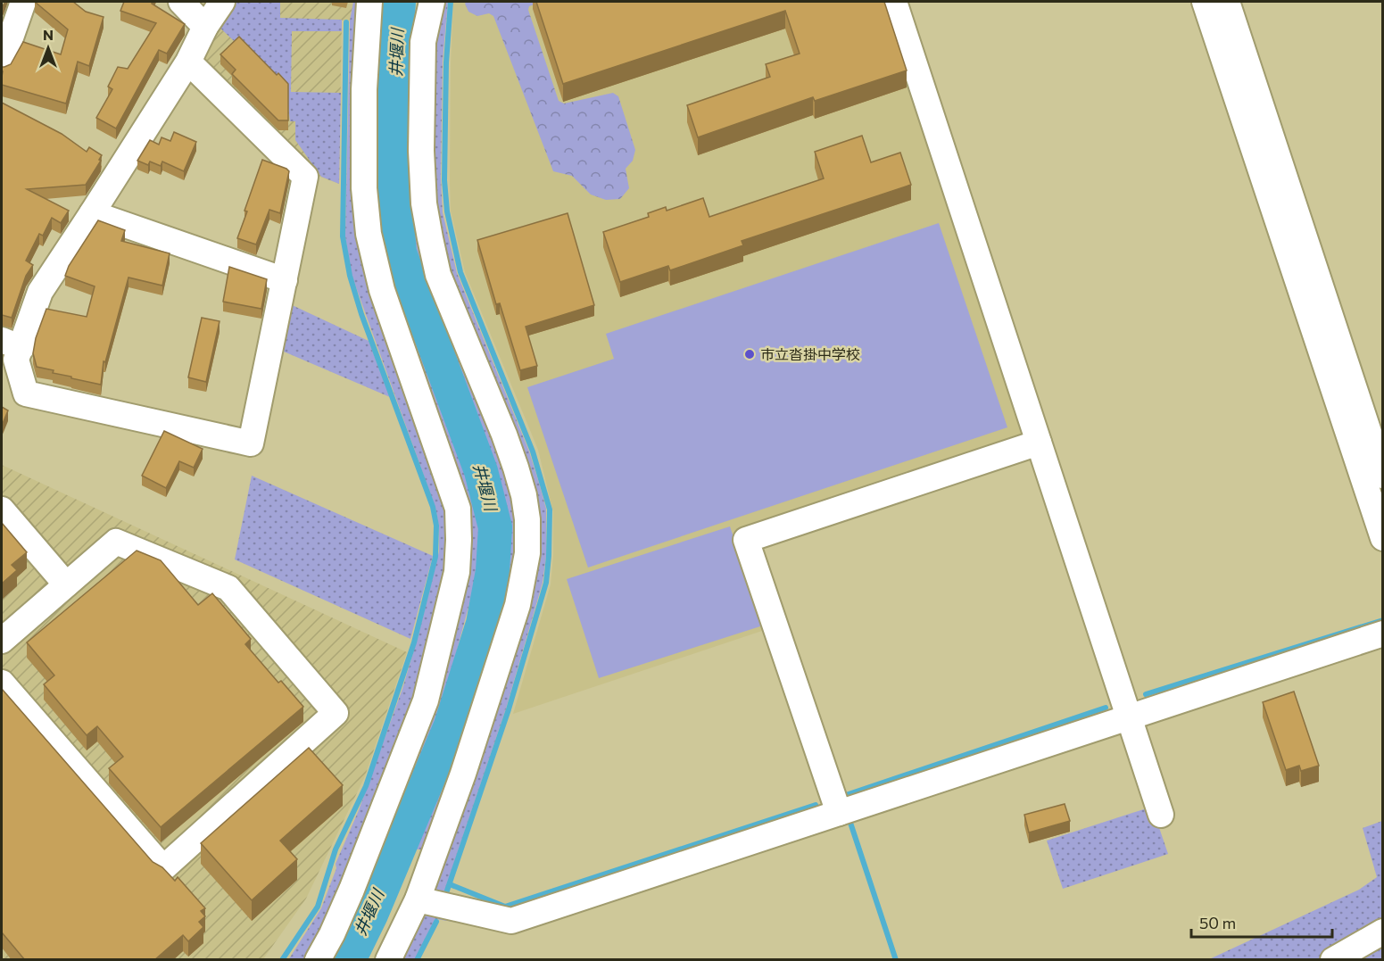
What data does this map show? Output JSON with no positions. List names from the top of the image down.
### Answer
{
  "water": ["井堰川"],
  "places": ["市立沓掛中学校"],
  "scale_bar": "50 m",
  "north": "top"
}
